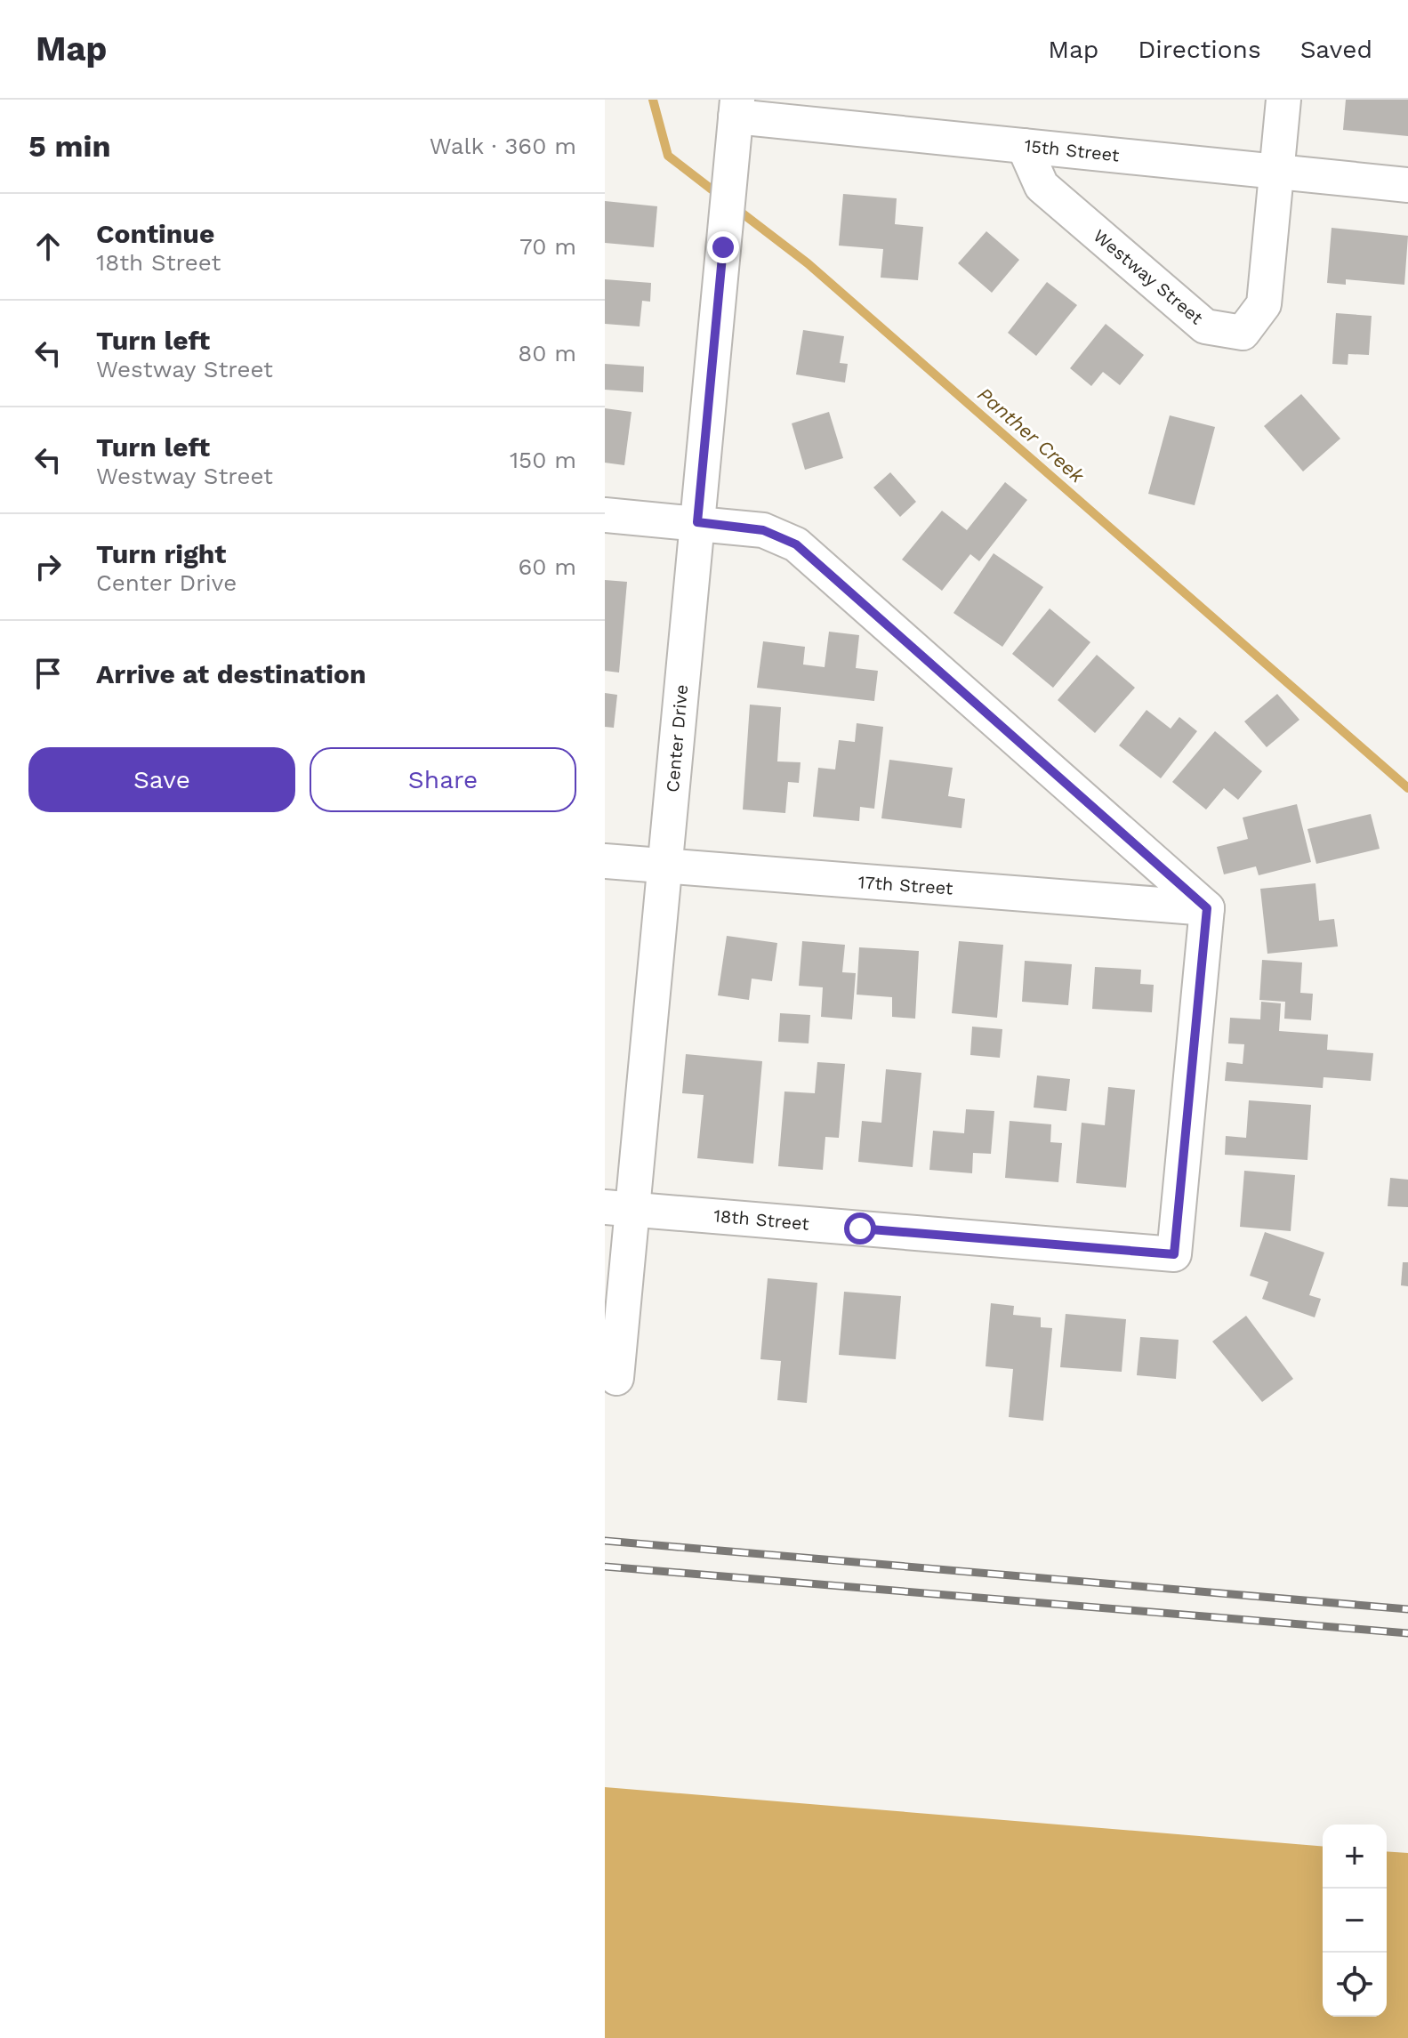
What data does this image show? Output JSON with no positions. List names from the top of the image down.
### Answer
{
  "streets": {
    "street": [
      "15th Street",
      "Westway Street",
      "Center Drive",
      "17th Street",
      "18th Street"
    ]
  },
  "crossings": [
    ["15th Street", "Westway Street"],
    ["15th Street", "Center Drive"],
    ["Center Drive", "17th Street"],
    ["Center Drive", "18th Street"],
    ["17th Street", "18th Street"]
  ],
  "water": ["Panther Creek"],
  "page": {
    "header": "Map",
    "nav": ["Map", "Directions", "Saved"],
    "heading": ["5 min", "Walk · 360 m"],
    "list": [
      ["Continue", "18th Street", "70 m"],
      ["Turn left", "Westway Street", "80 m"],
      ["Turn left", "Westway Street", "150 m"],
      ["Turn right", "Center Drive", "60 m"],
      "Arrive at destination"
    ],
    "buttons": ["Save", "Share"],
    "map_buttons": ["+", "−"]
  }
}
